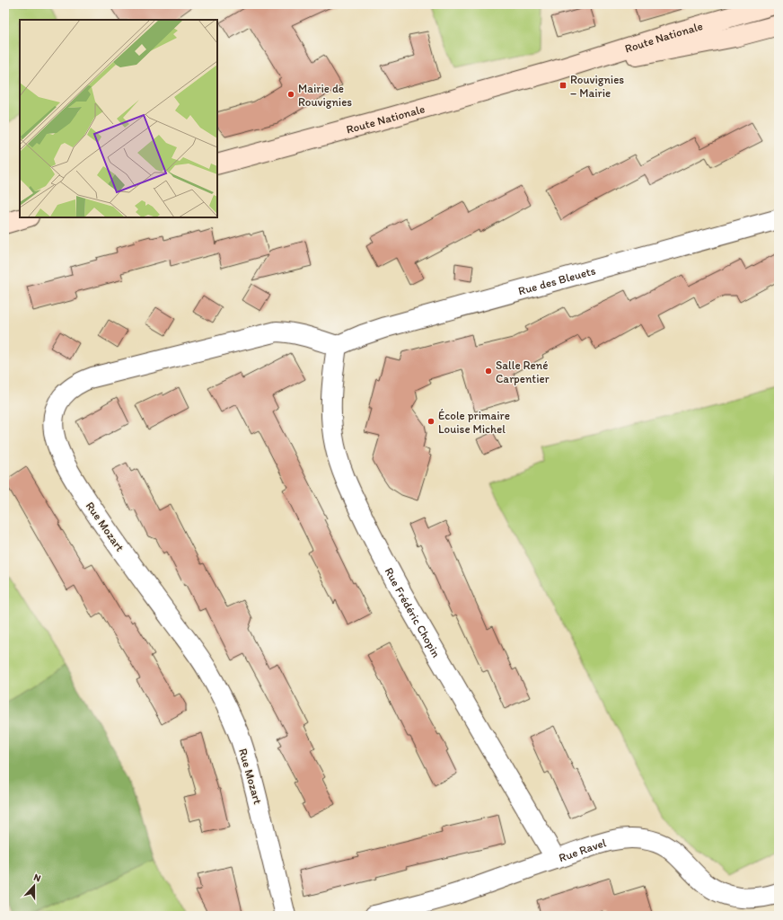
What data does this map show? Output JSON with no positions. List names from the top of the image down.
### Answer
{
  "streets": {
    "main road": ["Route Nationale"],
    "street": [
      "Rue des Bleuets",
      "Rue Mozart",
      "Rue Frédéric Chopin",
      "Rue Ravel"
    ]
  },
  "crossings": [
    ["Rue des Bleuets", "Rue Mozart"],
    ["Rue des Bleuets", "Rue Frédéric Chopin"],
    ["Rue Mozart", "Rue Frédéric Chopin"],
    ["Rue Frédéric Chopin", "Rue Ravel"]
  ],
  "places": {
    "transit": ["Rouvignies – Mairie"],
    "other": ["Mairie de Rouvignies", "Salle René Carpentier", "École primaire Louise Michel"]
  },
  "north": "top"
}
